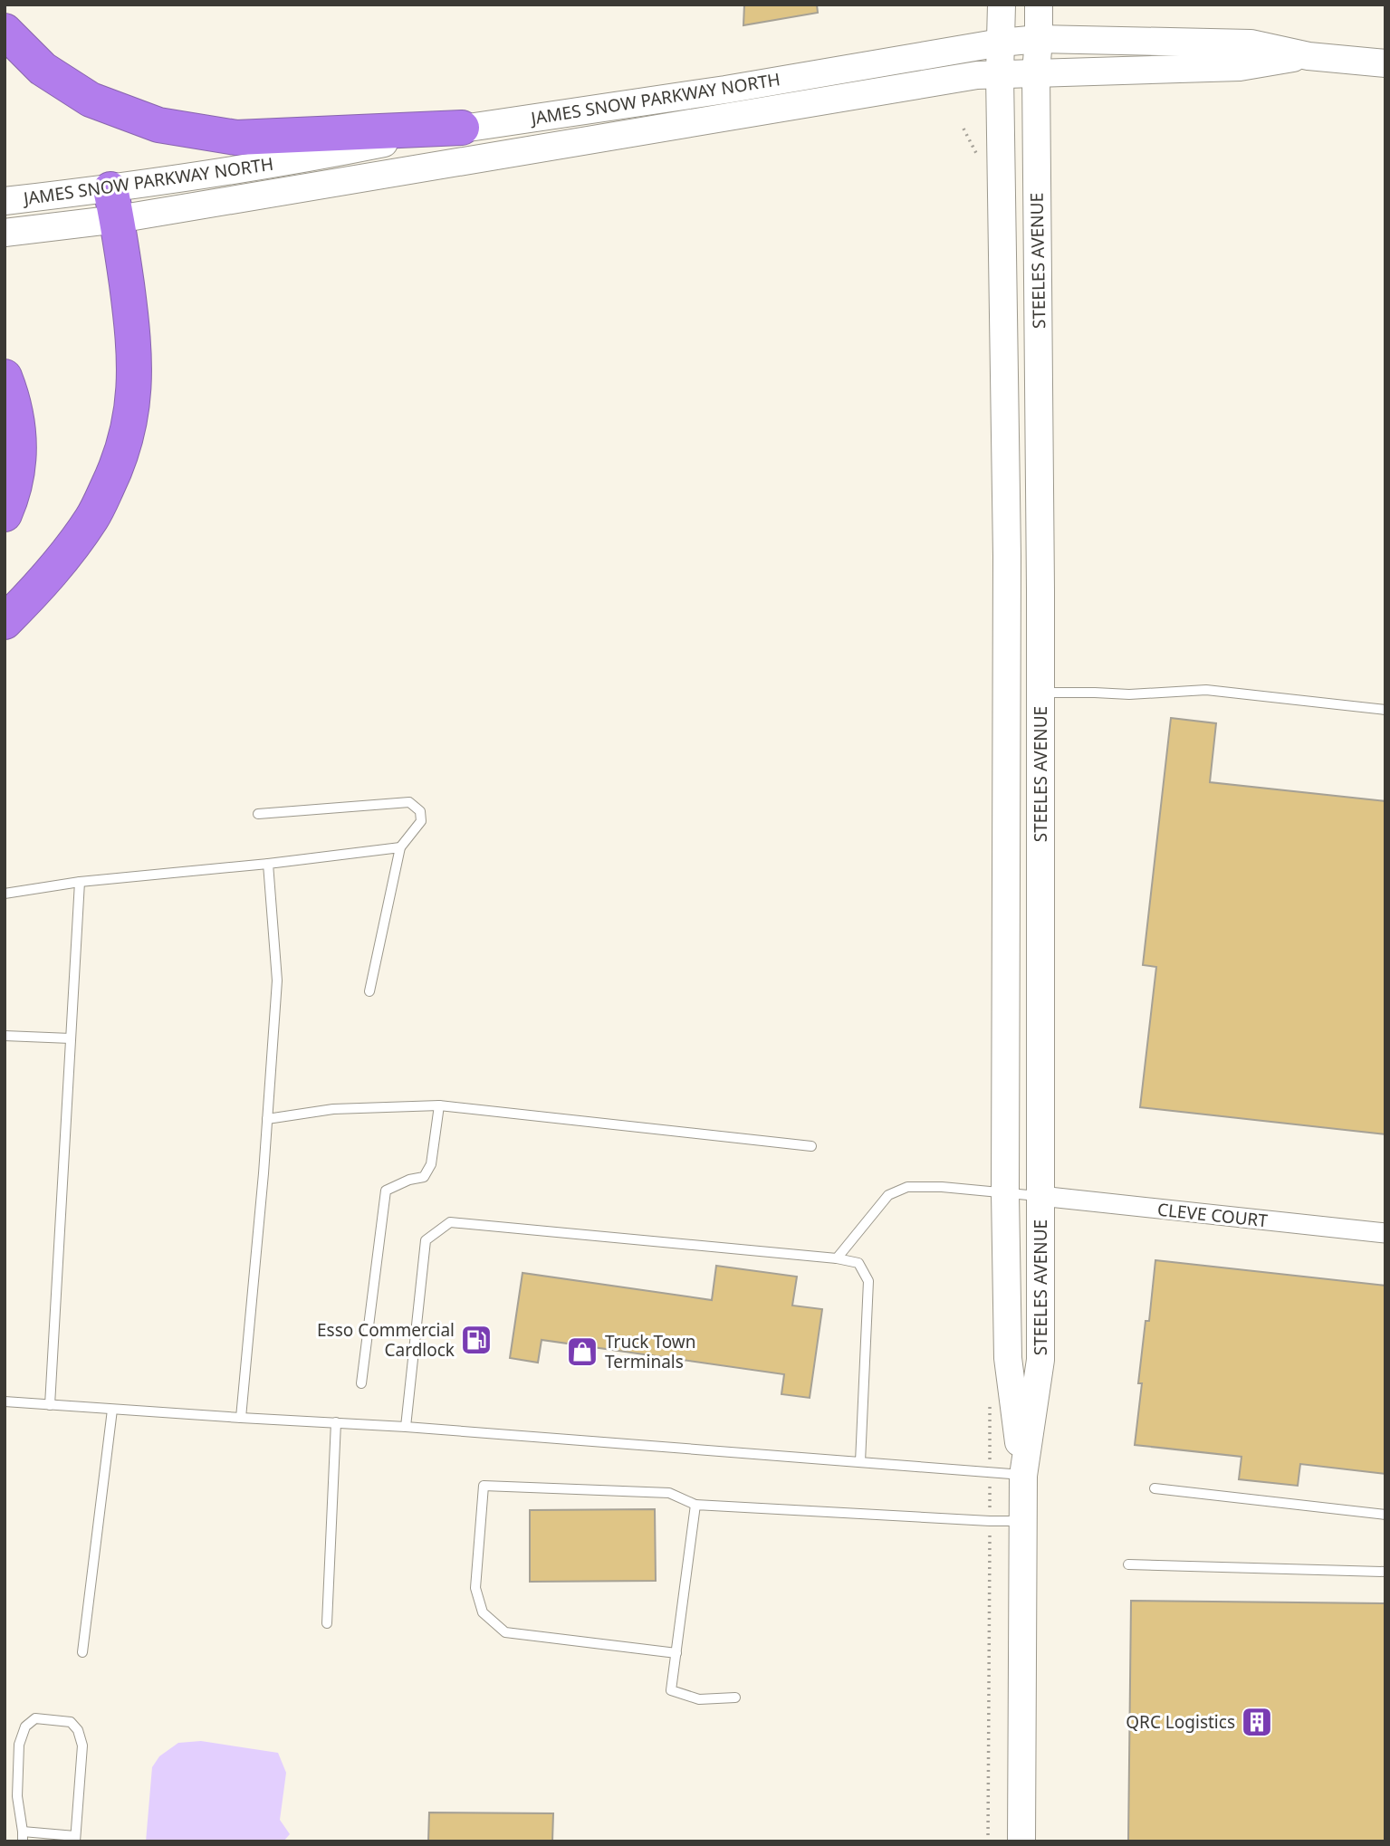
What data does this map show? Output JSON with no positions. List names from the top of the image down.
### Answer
{
  "streets": {
    "main road": ["JAMES SNOW PARKWAY NORTH", "STEELES AVENUE"],
    "street": ["CLEVE COURT"]
  },
  "crossings": [
    ["JAMES SNOW PARKWAY NORTH", "STEELES AVENUE"],
    ["STEELES AVENUE", "CLEVE COURT"]
  ],
  "places": {
    "fuel station": ["Esso Commercial Cardlock"],
    "shop": ["Truck Town Terminals"],
    "building": ["QRC Logistics"]
  }
}
